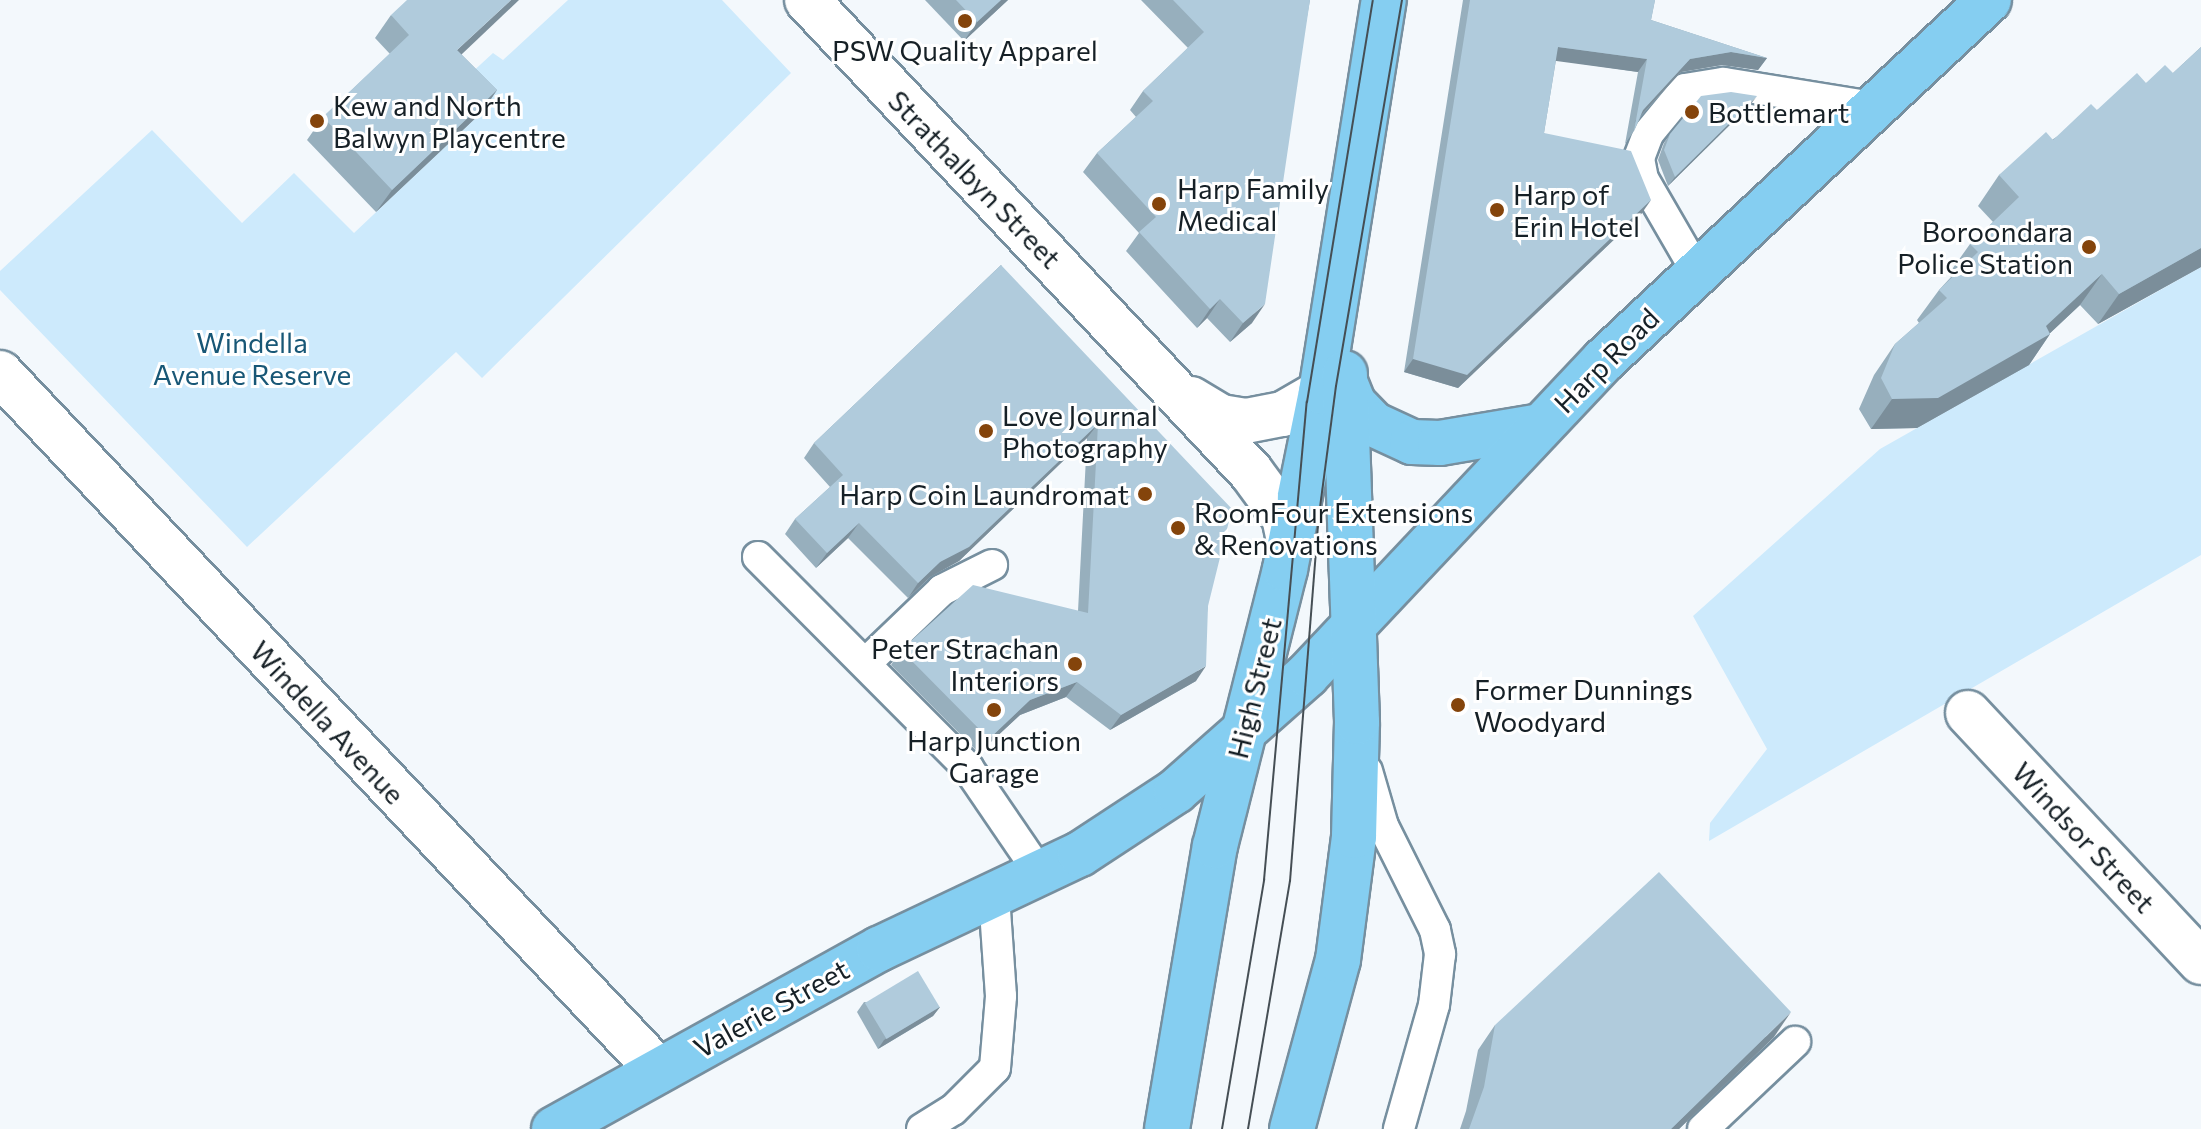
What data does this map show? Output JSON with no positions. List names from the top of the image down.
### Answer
{
  "streets": {
    "main road": ["Harp Road", "High Street", "Valerie Street"],
    "street": ["Strathalbyn Street", "Windella Avenue", "Windsor Street"]
  },
  "crossings": [
    ["Strathalbyn Street", "High Street"],
    ["Harp Road", "High Street"],
    ["Harp Road", "Valerie Street"],
    ["High Street", "Valerie Street"],
    ["Windella Avenue", "Valerie Street"]
  ],
  "parks": ["Windella Avenue Reserve"],
  "places": [
    "PSW Quality Apparel",
    "Bottlemart",
    "Kew and North Balwyn Playcentre",
    "Harp Family Medical",
    "Harp of Erin Hotel",
    "Boroondara Police Station",
    "Love Journal Photography",
    "Harp Coin Laundromat",
    "RoomFour Extensions & Renovations",
    "Peter Strachan Interiors",
    "Former Dunnings Woodyard",
    "Harp Junction Garage"
  ]
}
